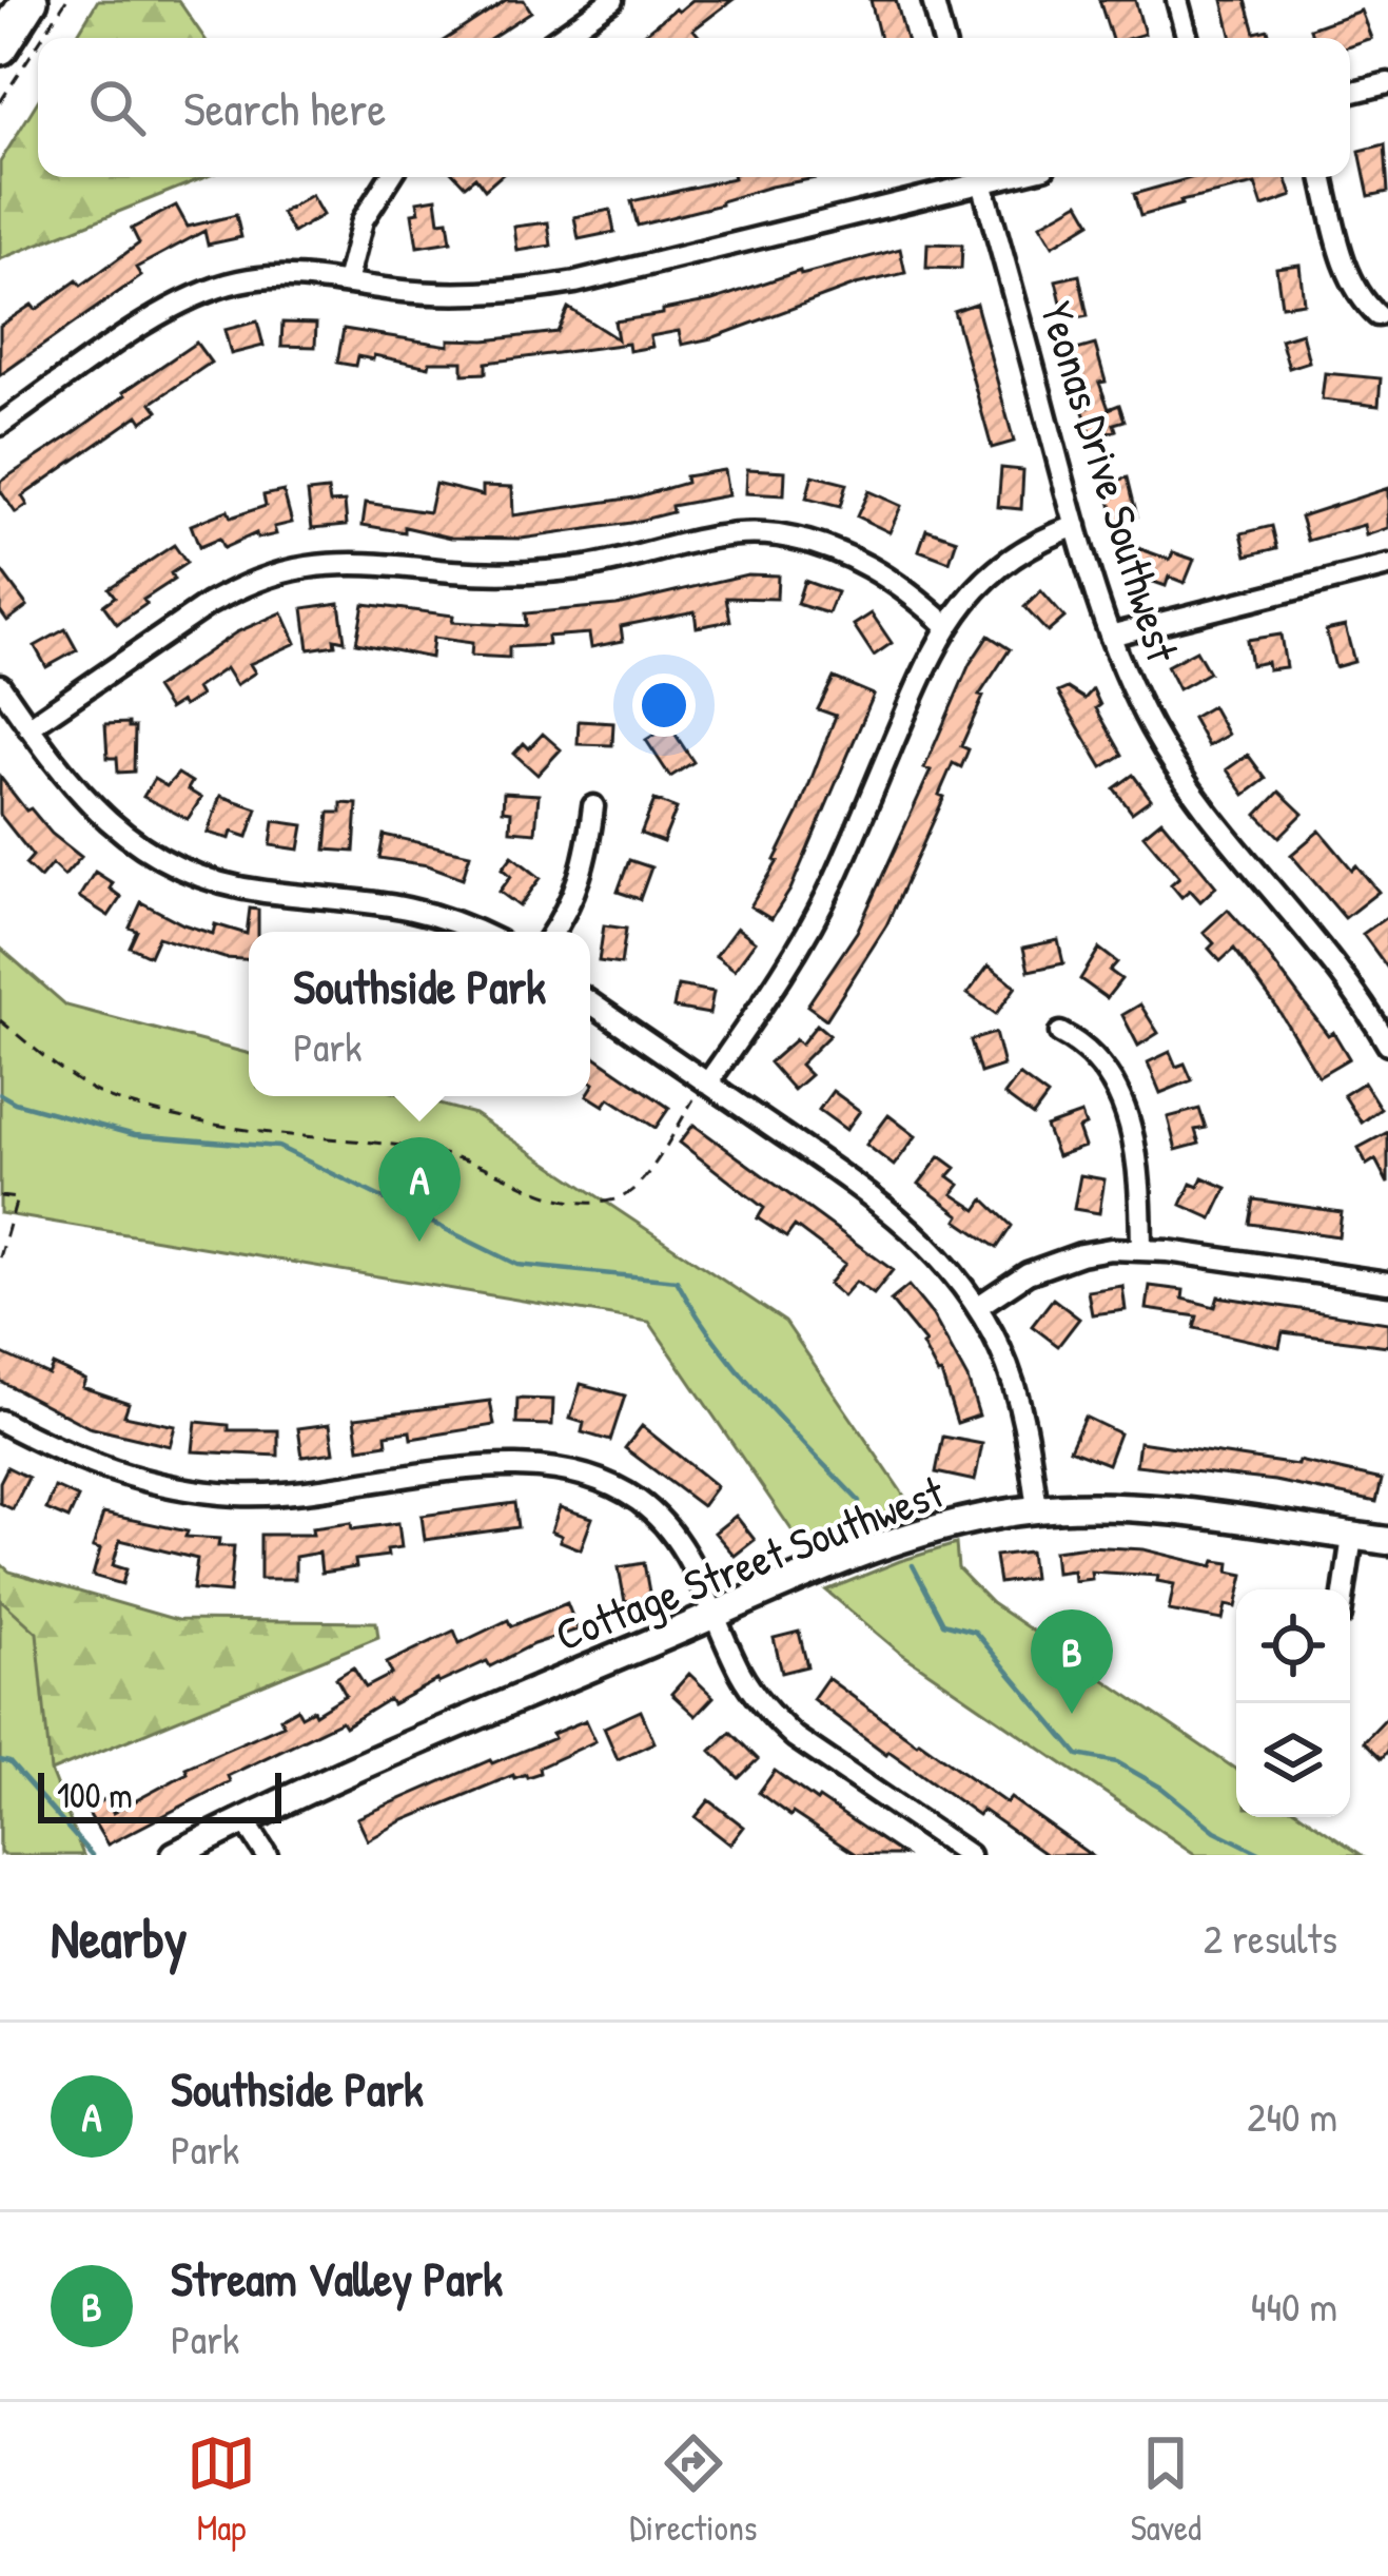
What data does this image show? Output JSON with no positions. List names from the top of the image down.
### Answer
{
  "streets": {
    "street": ["Yeonas Drive Southwest", "Cottage Street Southwest"]
  },
  "scale_bar": "100 m",
  "page": {
    "search": "Search here",
    "popup": ["Southside Park", "Park"],
    "pins": ["A", "B"],
    "scale": "100 m",
    "heading": ["Nearby", "2 results"],
    "list": [
      {
        "mark": "A",
        "name": "Southside Park",
        "note": "Park",
        "value": "240 m"
      },
      {
        "mark": "B",
        "name": "Stream Valley Park",
        "note": "Park",
        "value": "440 m"
      }
    ],
    "nav": ["Map", "Directions", "Saved"]
  }
}
